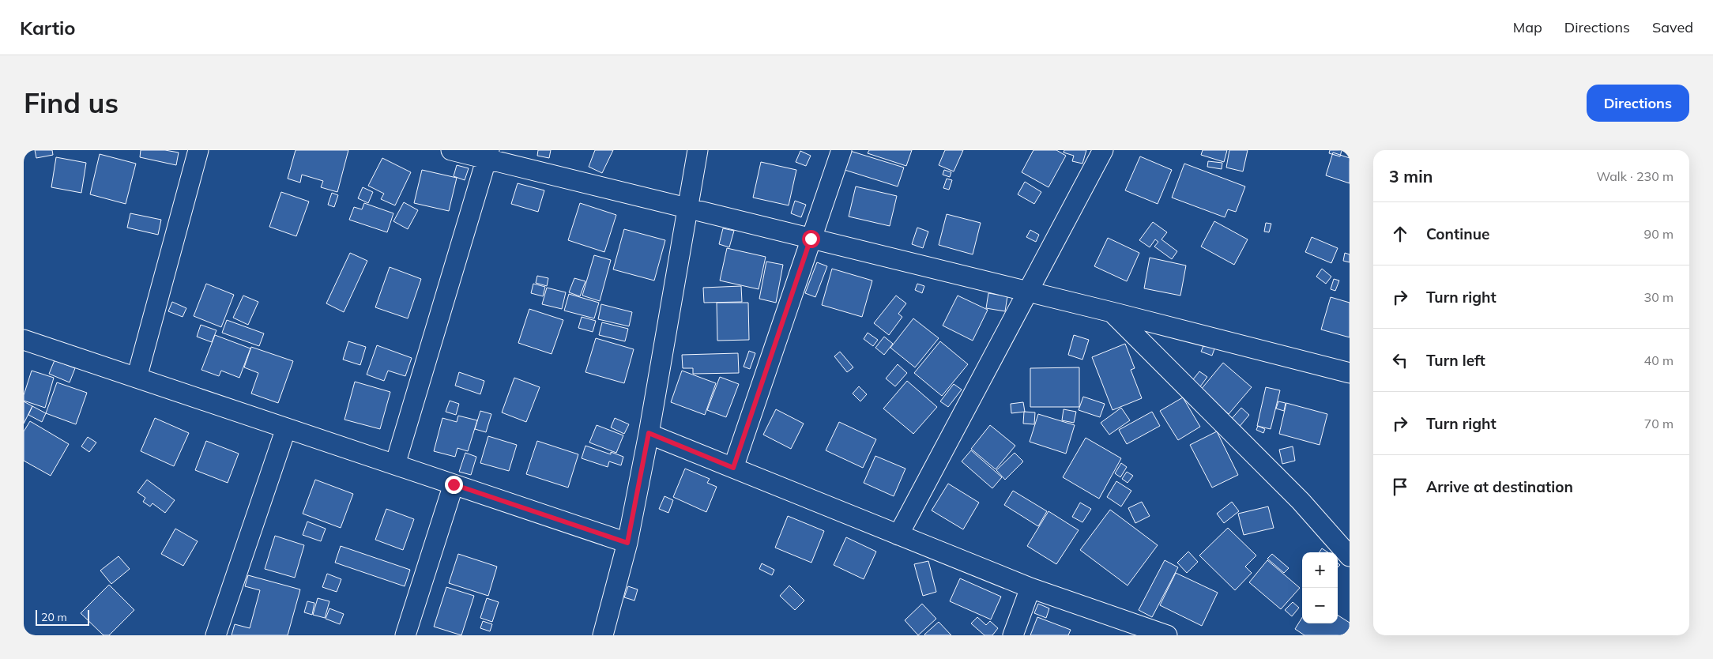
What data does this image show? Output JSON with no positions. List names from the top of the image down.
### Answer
{
  "scale_bar": "20 m",
  "page": {
    "header": "Kartio",
    "nav": ["Map", "Directions", "Saved"],
    "buttons": "Directions",
    "title": "Find us",
    "heading": ["3 min", "Walk · 230 m"],
    "list": [
      ["Continue", "90 m"],
      ["Turn right", "30 m"],
      ["Turn left", "40 m"],
      ["Turn right", "70 m"],
      "Arrive at destination"
    ],
    "map_buttons": ["+", "−"],
    "scale": "20 m"
  }
}
